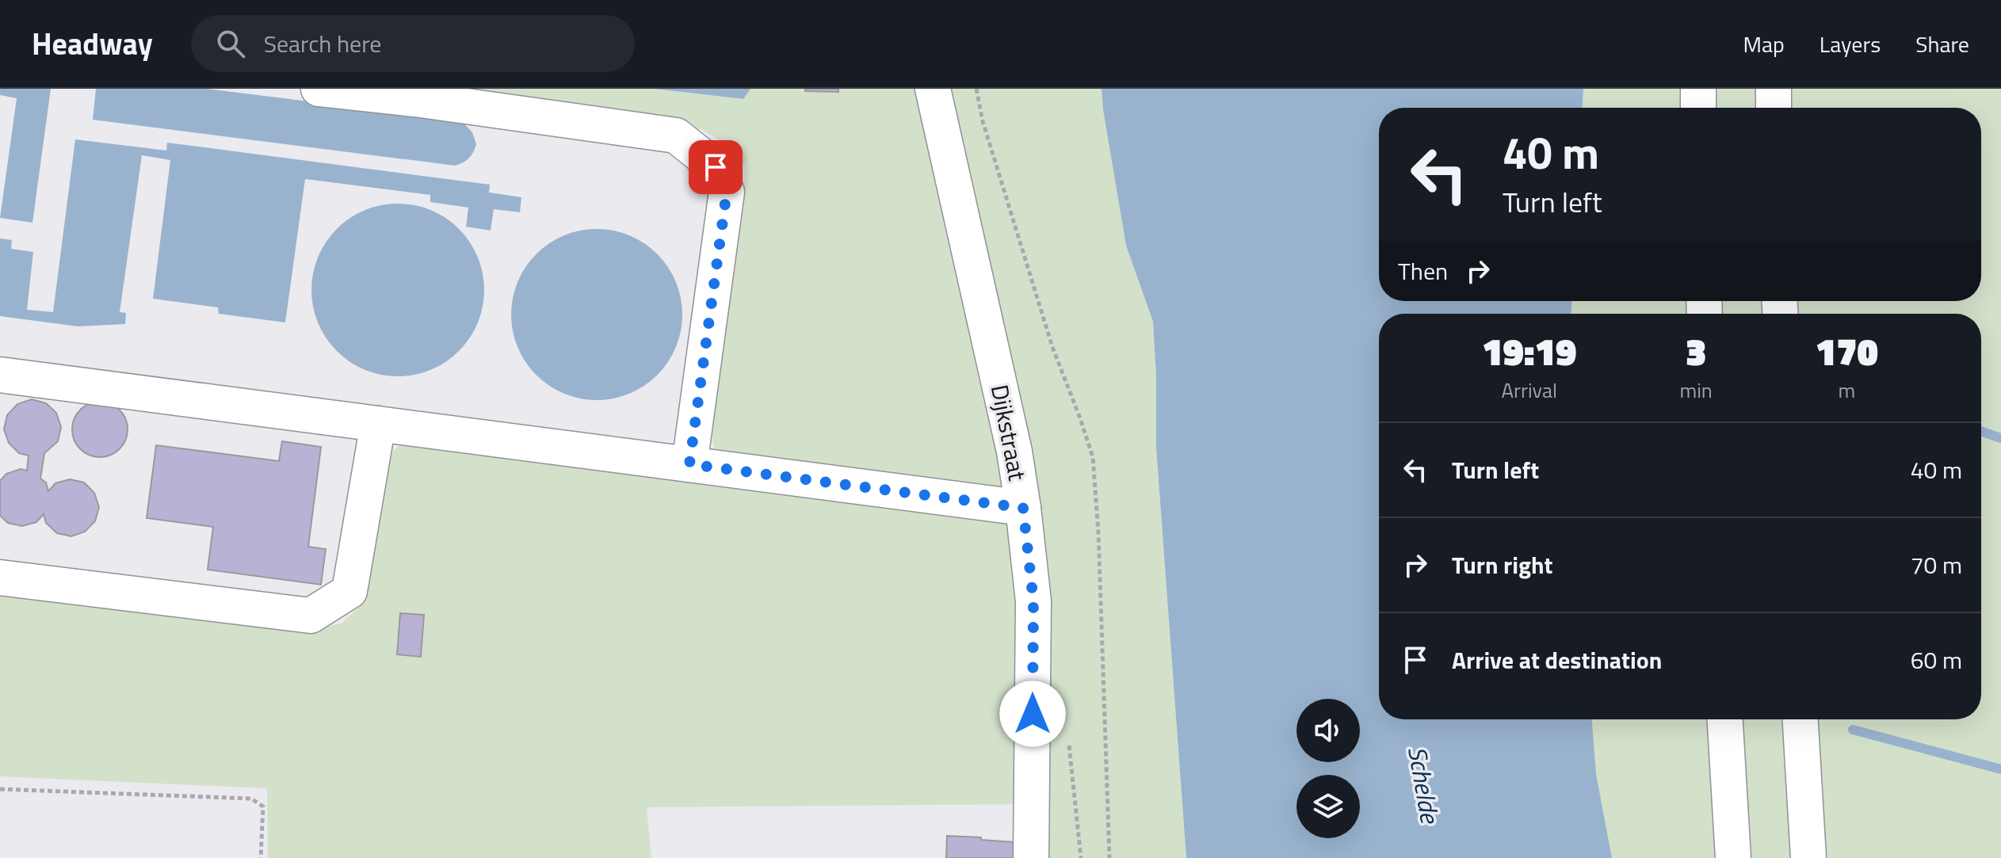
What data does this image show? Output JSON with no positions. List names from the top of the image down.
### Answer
{
  "streets": {
    "street": ["Dijkstraat"]
  },
  "water": ["Schelde"],
  "page": {
    "header": "Headway",
    "search": "Search here",
    "nav": ["Map", "Layers", "Share"],
    "turn": ["40 m", "Turn left"],
    "then": "Then",
    "eta": [
      "19:19",
      "Arrival",
      "3",
      "min",
      "170",
      "m"
    ],
    "list": [
      {
        "name": "Turn left",
        "value": "40 m"
      },
      {
        "name": "Turn right",
        "value": "70 m"
      },
      {
        "name": "Arrive at destination",
        "value": "60 m"
      }
    ]
  }
}
